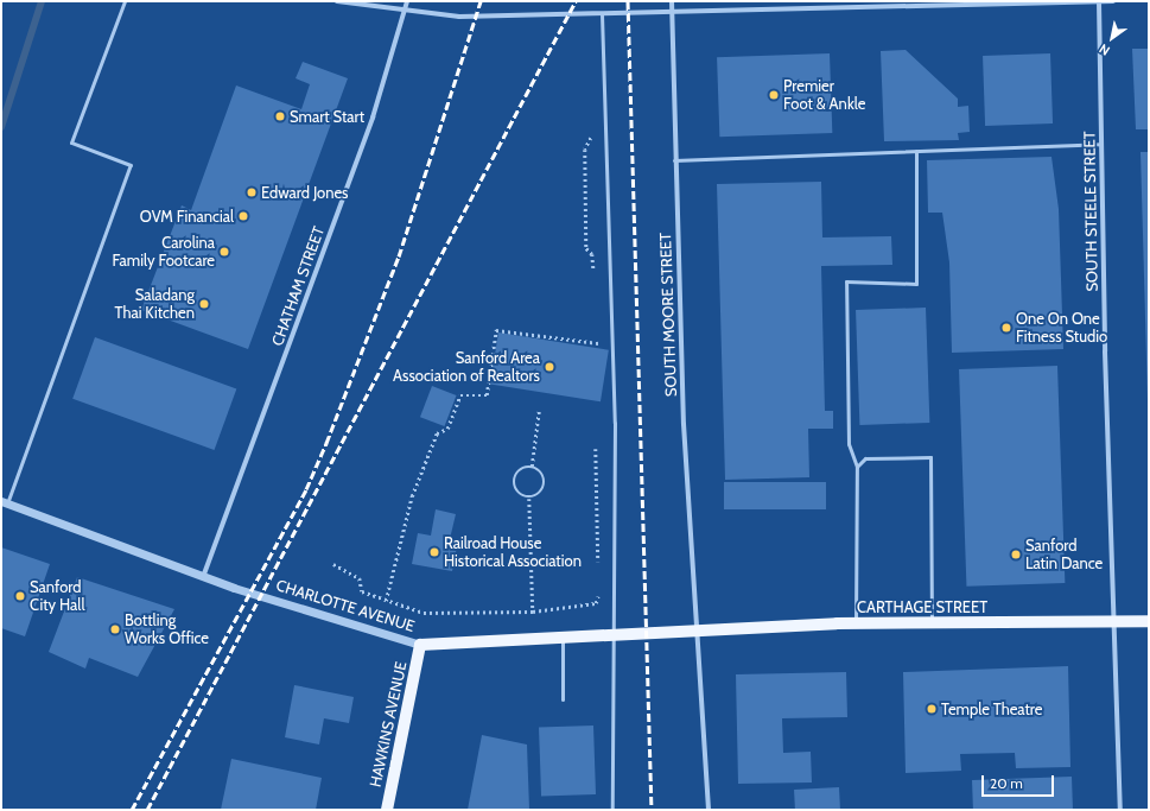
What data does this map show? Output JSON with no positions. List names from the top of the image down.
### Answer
{
  "streets": {
    "main road": ["CHARLOTTE AVENUE", "CARTHAGE STREET", "HAWKINS AVENUE"],
    "street": ["SOUTH STEELE STREET", "CHATHAM STREET", "SOUTH MOORE STREET"]
  },
  "crossings": [
    ["SOUTH STEELE STREET", "CARTHAGE STREET"],
    ["CHATHAM STREET", "CHARLOTTE AVENUE"],
    ["SOUTH MOORE STREET", "CHARLOTTE AVENUE"],
    ["SOUTH MOORE STREET", "CARTHAGE STREET"],
    ["CHARLOTTE AVENUE", "CARTHAGE STREET"],
    ["CHARLOTTE AVENUE", "HAWKINS AVENUE"]
  ],
  "places": [
    "Premier Foot & Ankle",
    "Smart Start",
    "Edward Jones",
    "OVM Financial",
    "Carolina Family Footcare",
    "Saladang Thai Kitchen",
    "One On One Fitness Studio",
    "Sanford Area Association of Realtors",
    "Railroad House Historical Association",
    "Sanford Latin Dance",
    "Sanford City Hall",
    "Bottling Works Office",
    "Temple Theatre"
  ],
  "scale_bar": "20 m",
  "north": "bottom left"
}
